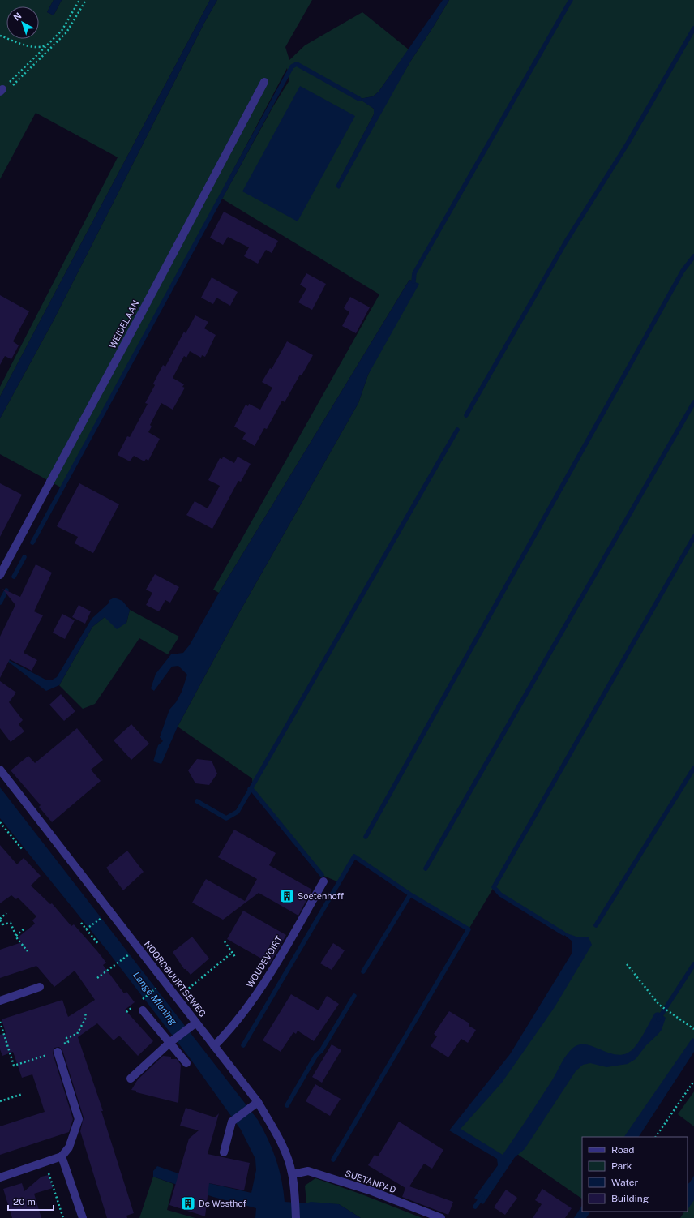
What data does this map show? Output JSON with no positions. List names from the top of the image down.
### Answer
{
  "streets": {
    "street": [
      "WEIDELAAN",
      "WOUDEVOIRT",
      "NOORDBUURTSEWEG",
      "SUETANPAD"
    ]
  },
  "crossings": [
    ["WOUDEVOIRT", "NOORDBUURTSEWEG"],
    ["NOORDBUURTSEWEG", "SUETANPAD"]
  ],
  "water": ["Lange Miening"],
  "places": {
    "building": ["Soetenhoff", "De Westhof"]
  },
  "legend": [
    "Road",
    "Park",
    "Water",
    "Building"
  ],
  "scale_bar": "20 m",
  "north": "top left"
}
